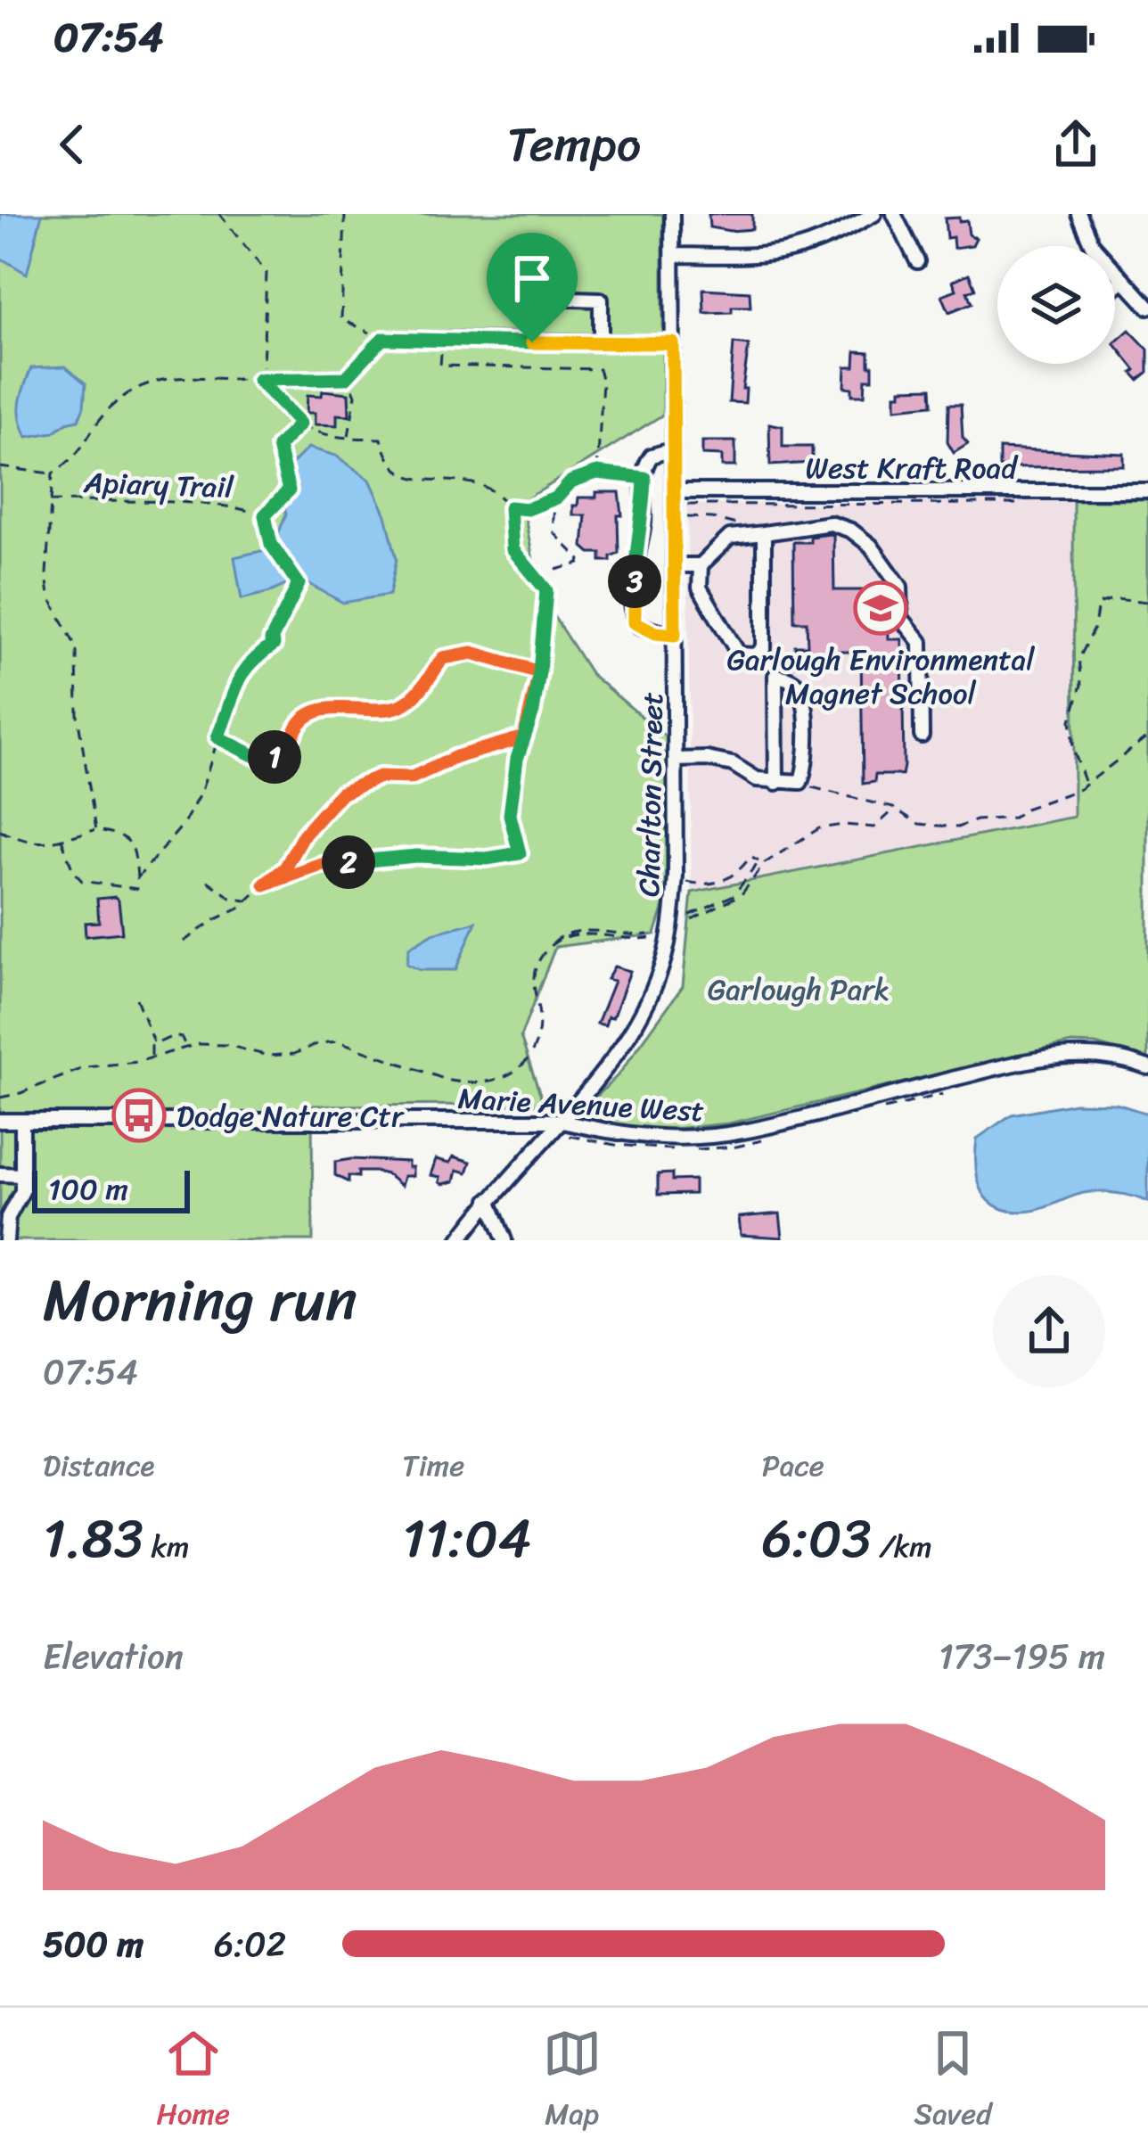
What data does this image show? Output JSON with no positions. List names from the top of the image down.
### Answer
{
  "streets": {
    "street": ["West Kraft Road", "Charlton Street", "Marie Avenue West"],
    "path": ["Apiary Trail"]
  },
  "crossings": [
    ["West Kraft Road", "Charlton Street"],
    ["Charlton Street", "Marie Avenue West"]
  ],
  "parks": ["Garlough Park"],
  "places": {
    "school or university": ["Garlough Environmental Magnet School"],
    "bus stop": ["Dodge Nature Ctr"]
  },
  "scale_bar": "100 m",
  "page": {
    "status": "07:54",
    "header": "Tempo",
    "pins": ["3", "1", "2"],
    "scale": "100 m",
    "heading": ["Morning run", "07:54"],
    "stats": [
      ["Distance", "1.83 km"],
      ["Time", "11:04"],
      ["Pace", "6:03 /km"]
    ],
    "chart": ["Elevation", "173–195 m"],
    "list": [
      {
        "name": "500 m",
        "note": "6:02"
      }
    ],
    "tabs": ["Home", "Map", "Saved"]
  }
}
